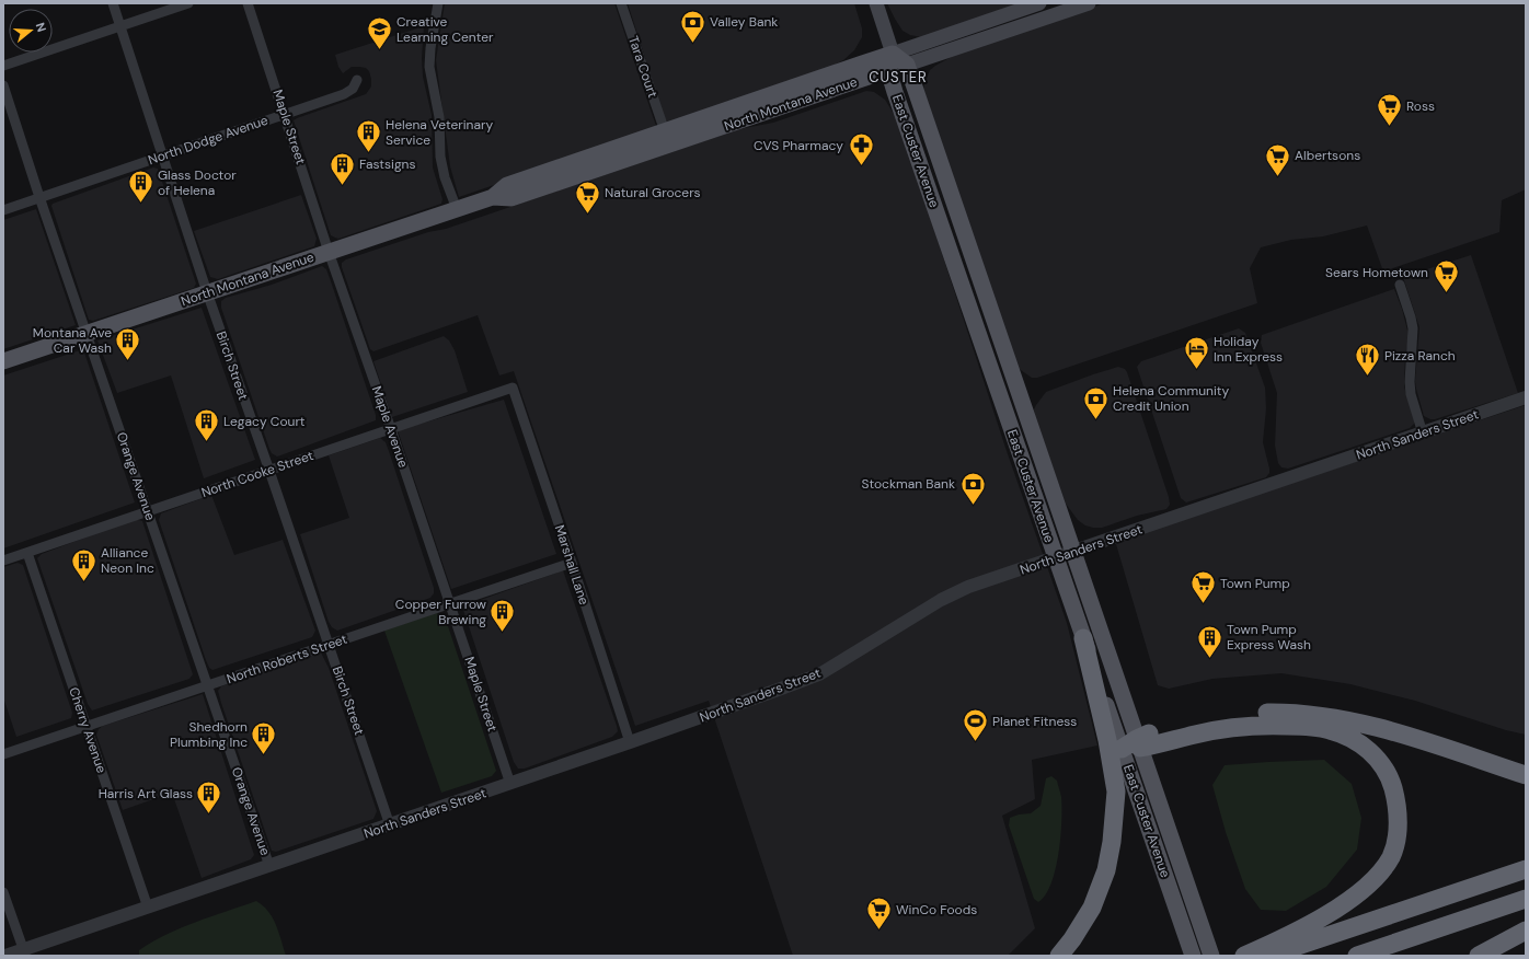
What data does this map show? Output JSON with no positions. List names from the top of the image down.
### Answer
{
  "streets": {
    "main road": ["North Montana Avenue", "East Custer Avenue"],
    "street": [
      "Tara Court",
      "Maple Street",
      "North Dodge Avenue",
      "Birch Street",
      "Maple Avenue",
      "North Sanders Street",
      "North Cooke Street",
      "Orange Avenue",
      "Marshall Lane",
      "North Roberts Street",
      "Cherry Avenue"
    ]
  },
  "crossings": [
    ["Tara Court", "North Montana Avenue"],
    ["North Montana Avenue", "Maple Street"],
    ["North Montana Avenue", "East Custer Avenue"],
    ["North Montana Avenue", "Birch Street"],
    ["North Montana Avenue", "Maple Avenue"],
    ["North Montana Avenue", "Orange Avenue"],
    ["Maple Street", "North Dodge Avenue"],
    ["Maple Street", "Maple Avenue"],
    ["Maple Street", "North Sanders Street"],
    ["Maple Street", "North Roberts Street"],
    ["North Dodge Avenue", "Birch Street"],
    ["North Dodge Avenue", "Orange Avenue"],
    ["East Custer Avenue", "North Sanders Street"],
    ["Birch Street", "North Sanders Street"],
    ["Birch Street", "North Cooke Street"],
    ["Birch Street", "North Roberts Street"],
    ["Maple Avenue", "North Cooke Street"],
    ["Maple Avenue", "North Roberts Street"],
    ["North Sanders Street", "Orange Avenue"],
    ["North Sanders Street", "Marshall Lane"],
    ["North Sanders Street", "Cherry Avenue"],
    ["North Cooke Street", "Orange Avenue"],
    ["North Cooke Street", "Marshall Lane"],
    ["North Cooke Street", "Cherry Avenue"],
    ["Orange Avenue", "North Roberts Street"],
    ["Marshall Lane", "North Roberts Street"],
    ["North Roberts Street", "Cherry Avenue"]
  ],
  "districts": ["CUSTER"],
  "places": {
    "bank": ["Valley Bank", "Helena Community Credit Union", "Stockman Bank"],
    "school or university": ["Creative Learning Center"],
    "supermarket": [
      "Ross",
      "Albertsons",
      "Natural Grocers",
      "Sears Hometown",
      "Town Pump",
      "WinCo Foods"
    ],
    "building": [
      "Helena Veterinary Service",
      "Fastsigns",
      "Glass Doctor of Helena",
      "Montana Ave Car Wash",
      "Legacy Court",
      "Alliance Neon Inc",
      "Copper Furrow Brewing",
      "Town Pump Express Wash",
      "Shedhorn Plumbing Inc",
      "Harris Art Glass"
    ],
    "pharmacy": ["CVS Pharmacy"],
    "hotel": ["Holiday Inn Express"],
    "restaurant": ["Pizza Ranch"],
    "sports": ["Planet Fitness"]
  },
  "north": "right"
}
